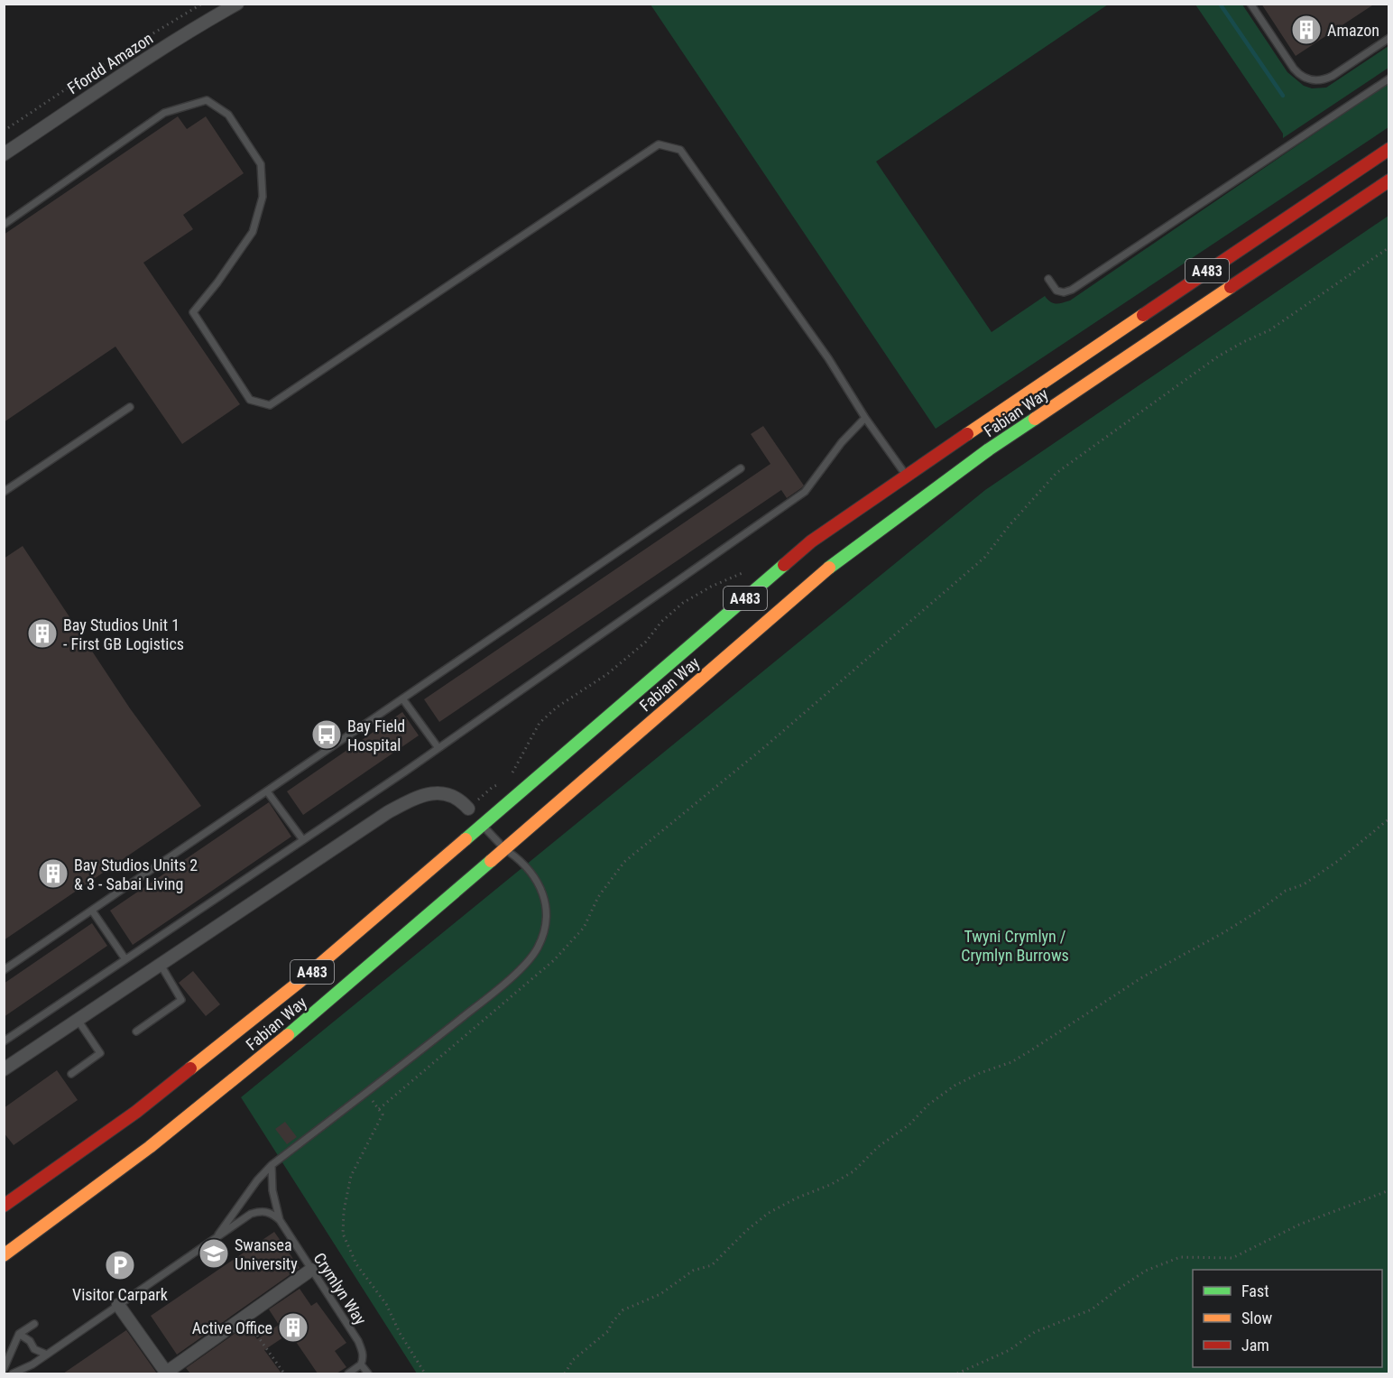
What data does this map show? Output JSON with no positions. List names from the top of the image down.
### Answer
{
  "streets": {
    "highway": ["A483", "Fabian Way"],
    "street": ["Ffordd Amazon"],
    "lane": ["Crymlyn Way"]
  },
  "parks": ["Twyni Crymlyn / Crymlyn Burrows"],
  "places": {
    "building": [
      "Amazon",
      "Bay Studios Unit 1 - First GB Logistics",
      "Bay Studios Units 2 & 3 - Sabai Living",
      "Active Office"
    ],
    "bus stop": ["Bay Field Hospital"],
    "school or university": ["Swansea University"],
    "parking": ["Visitor Carpark"]
  },
  "legend": ["Fast", "Slow", "Jam"]
}
